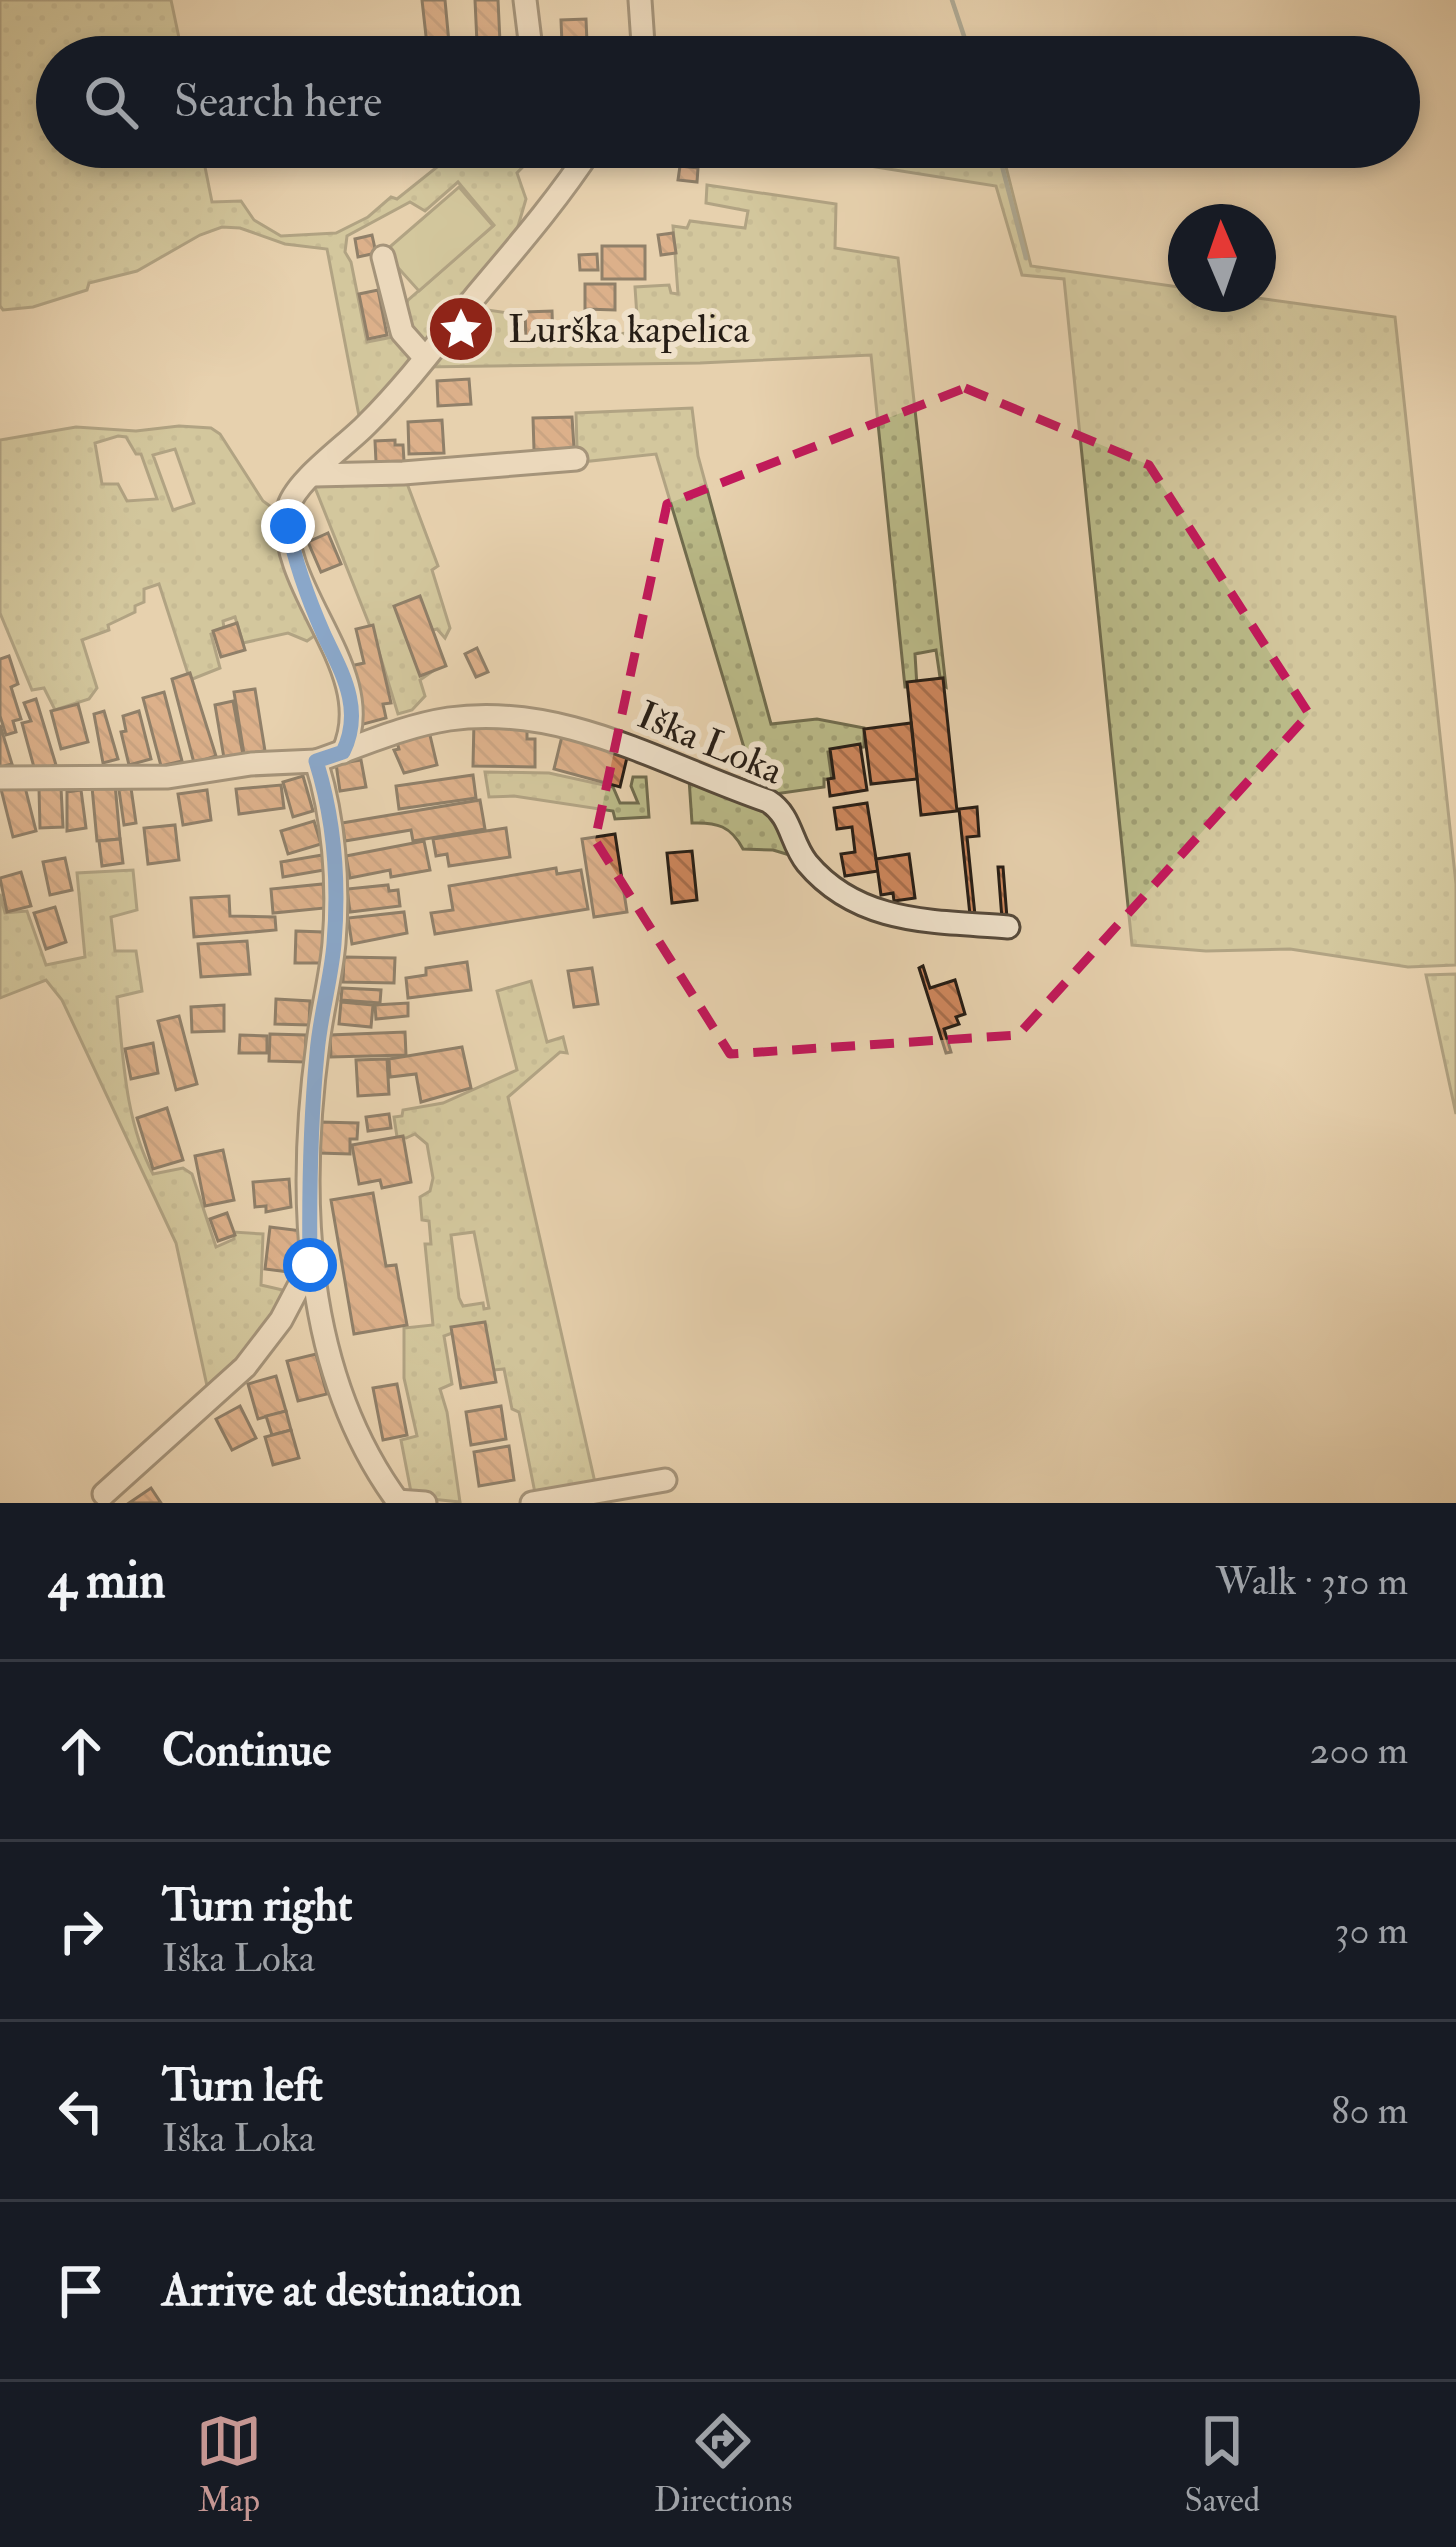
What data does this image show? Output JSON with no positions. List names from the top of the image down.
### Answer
{
  "streets": {
    "street": ["Iška Loka"]
  },
  "places": {
    "place": ["Lurška kapelica"]
  },
  "north": "top",
  "page": {
    "search": "Search here",
    "heading": ["4 min", "Walk · 310 m"],
    "list": [
      ["Continue", "200 m"],
      ["Turn right", "Iška Loka", "30 m"],
      ["Turn left", "Iška Loka", "80 m"],
      "Arrive at destination"
    ],
    "nav": ["Map", "Directions", "Saved"]
  }
}
